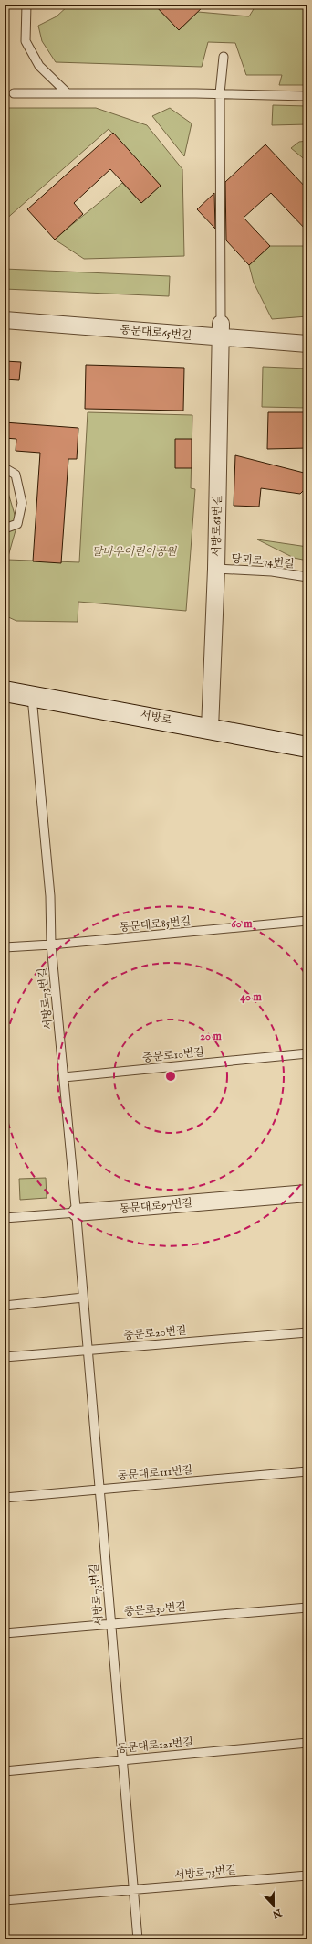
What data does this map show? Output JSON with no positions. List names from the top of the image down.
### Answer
{
  "streets": {
    "main road": ["서방로"],
    "street": ["동문대로65번길", "서방로68번길", "동문대로97번길"],
    "lane": [
      "당뫼로74번길",
      "동문대로85번길",
      "서방로73번길",
      "중문로10번길",
      "중문로20번길",
      "동문대로111번길",
      "중문로30번길",
      "동문대로121번길"
    ]
  },
  "crossings": [
    ["동문대로65번길", "서방로68번길"],
    ["서방로68번길", "당뫼로74번길"],
    ["서방로68번길", "서방로"],
    ["서방로", "서방로73번길"],
    ["동문대로85번길", "서방로73번길"],
    ["서방로73번길", "중문로10번길"],
    ["서방로73번길", "동문대로97번길"],
    ["서방로73번길", "중문로20번길"],
    ["서방로73번길", "동문대로111번길"],
    ["서방로73번길", "중문로30번길"],
    ["서방로73번길", "동문대로121번길"]
  ],
  "parks": ["말바우어린이공원"],
  "north": "bottom",
  "rings": ["60 m", "40 m", "20 m"]
}
